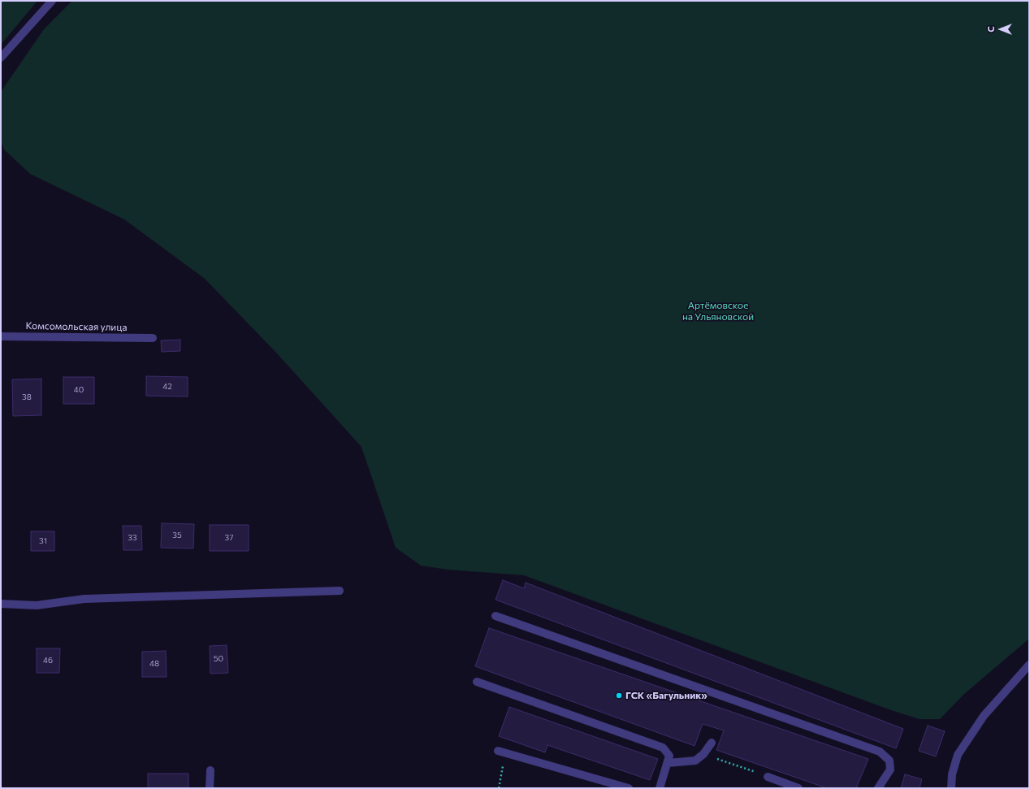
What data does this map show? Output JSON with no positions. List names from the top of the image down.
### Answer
{
  "streets": {
    "street": ["Комсомольская улица"]
  },
  "parks": ["Артёмовское на Ульяновской"],
  "places": ["ГСК «Багульник»"],
  "house_numbers": [
    "42",
    "40",
    "38",
    "35",
    "33",
    "37",
    "31",
    "50",
    "46",
    "48"
  ],
  "north": "left"
}
